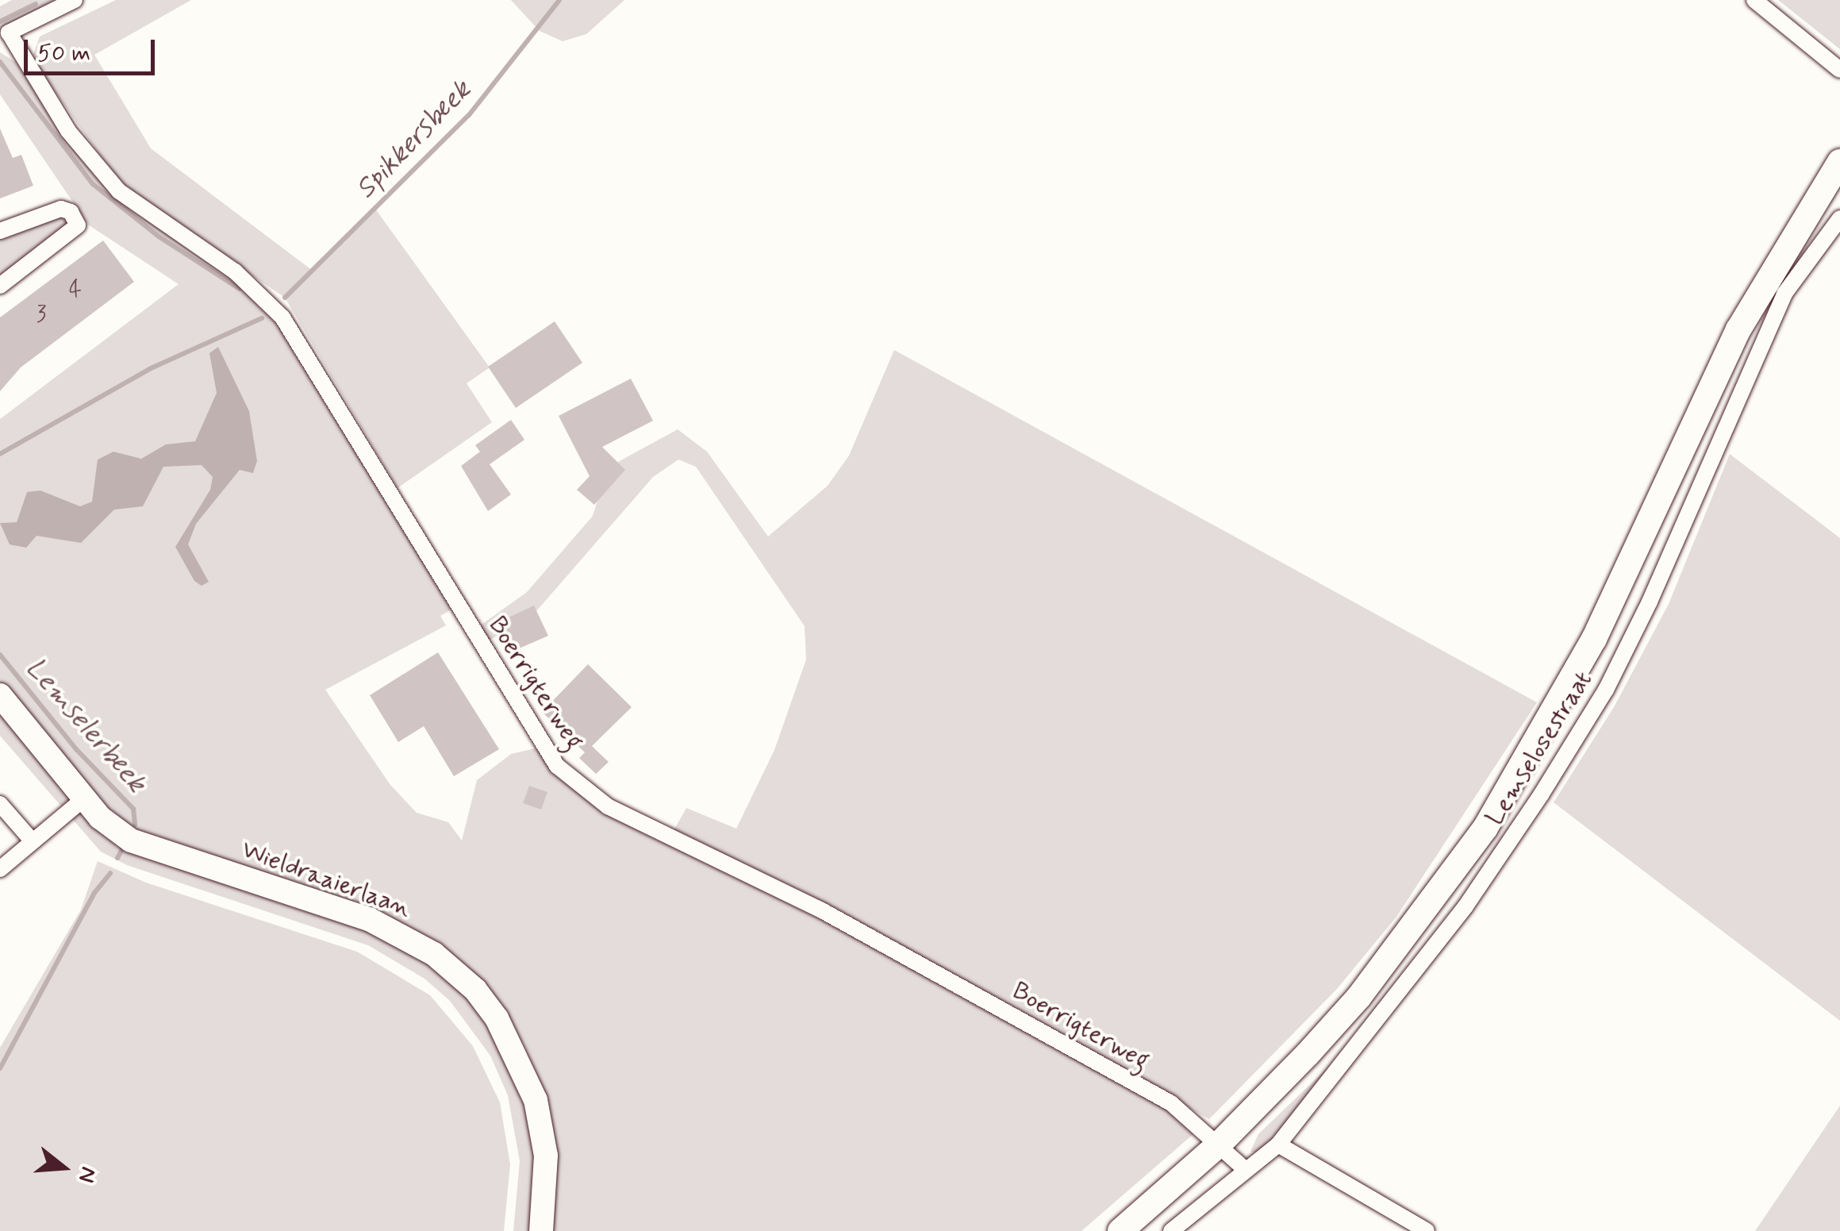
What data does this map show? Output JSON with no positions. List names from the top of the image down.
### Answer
{
  "streets": {
    "street": ["Boerrigterweg", "Lemselosestraat", "Wieldraaierlaan"]
  },
  "crossings": [
    ["Boerrigterweg", "Lemselosestraat"]
  ],
  "water": ["Spikkersbeek", "Lemselerbeek"],
  "house_numbers": ["4", "3"],
  "scale_bar": "50 m",
  "north": "right"
}
